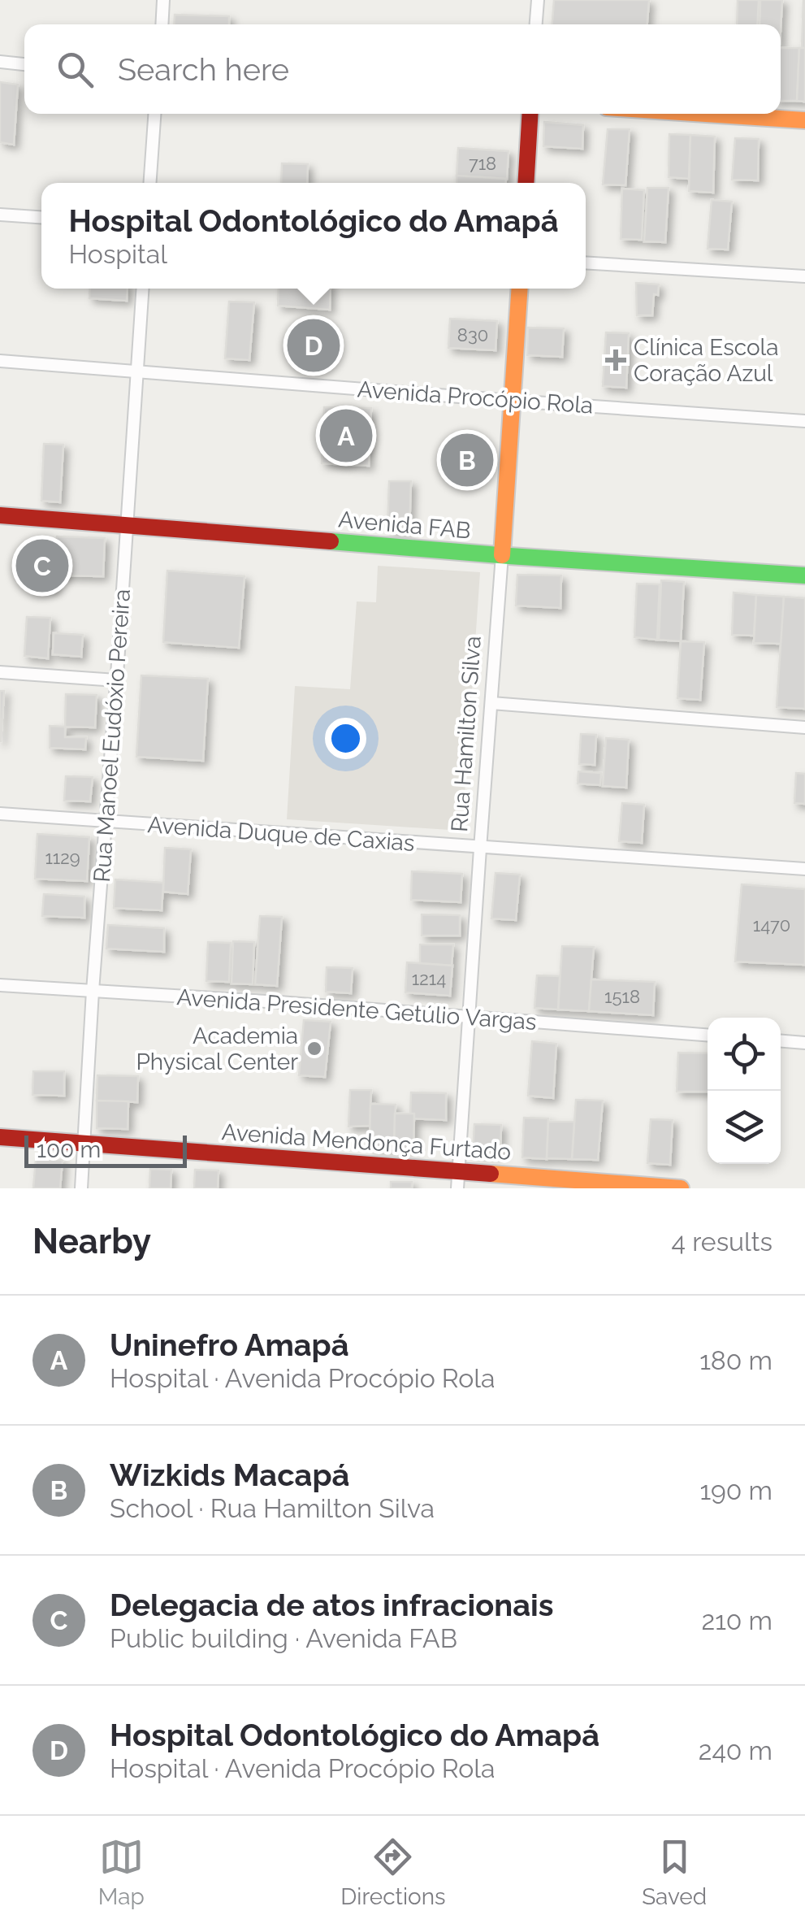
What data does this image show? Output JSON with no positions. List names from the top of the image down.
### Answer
{
  "streets": {
    "street": [
      "Avenida Procópio Rola",
      "Avenida FAB",
      "Rua Hamilton Silva",
      "Rua Manoel Eudóxio Pereira",
      "Avenida Duque de Caxias",
      "Avenida Presidente Getúlio Vargas",
      "Avenida Mendonça Furtado"
    ]
  },
  "crossings": [
    ["Avenida Procópio Rola", "Rua Hamilton Silva"],
    ["Avenida Procópio Rola", "Rua Manoel Eudóxio Pereira"],
    ["Avenida FAB", "Rua Hamilton Silva"],
    ["Avenida FAB", "Rua Manoel Eudóxio Pereira"],
    ["Rua Hamilton Silva", "Avenida Duque de Caxias"],
    ["Rua Hamilton Silva", "Avenida Presidente Getúlio Vargas"],
    ["Rua Hamilton Silva", "Avenida Mendonça Furtado"],
    ["Rua Manoel Eudóxio Pereira", "Avenida Duque de Caxias"],
    ["Rua Manoel Eudóxio Pereira", "Avenida Presidente Getúlio Vargas"],
    ["Rua Manoel Eudóxio Pereira", "Avenida Mendonça Furtado"]
  ],
  "places": {
    "health": ["Clínica Escola Coração Azul"],
    "other": ["Academia Physical Center"]
  },
  "house_numbers": [
    "718",
    "830",
    "1129",
    "1470",
    "1214",
    "1518"
  ],
  "scale_bar": "100 m",
  "page": {
    "search": "Search here",
    "popup": ["Hospital Odontológico do Amapá", "Hospital"],
    "pins": [
      "D",
      "A",
      "B",
      "C"
    ],
    "scale": "100 m",
    "heading": ["Nearby", "4 results"],
    "list": [
      {
        "mark": "A",
        "name": "Uninefro Amapá",
        "note": "Hospital · Avenida Procópio Rola",
        "value": "180 m"
      },
      {
        "mark": "B",
        "name": "Wizkids Macapá",
        "note": "School · Rua Hamilton Silva",
        "value": "190 m"
      },
      {
        "mark": "C",
        "name": "Delegacia de atos infracionais",
        "note": "Public building · Avenida FAB",
        "value": "210 m"
      },
      {
        "mark": "D",
        "name": "Hospital Odontológico do Amapá",
        "note": "Hospital · Avenida Procópio Rola",
        "value": "240 m"
      }
    ],
    "nav": ["Map", "Directions", "Saved"]
  }
}
